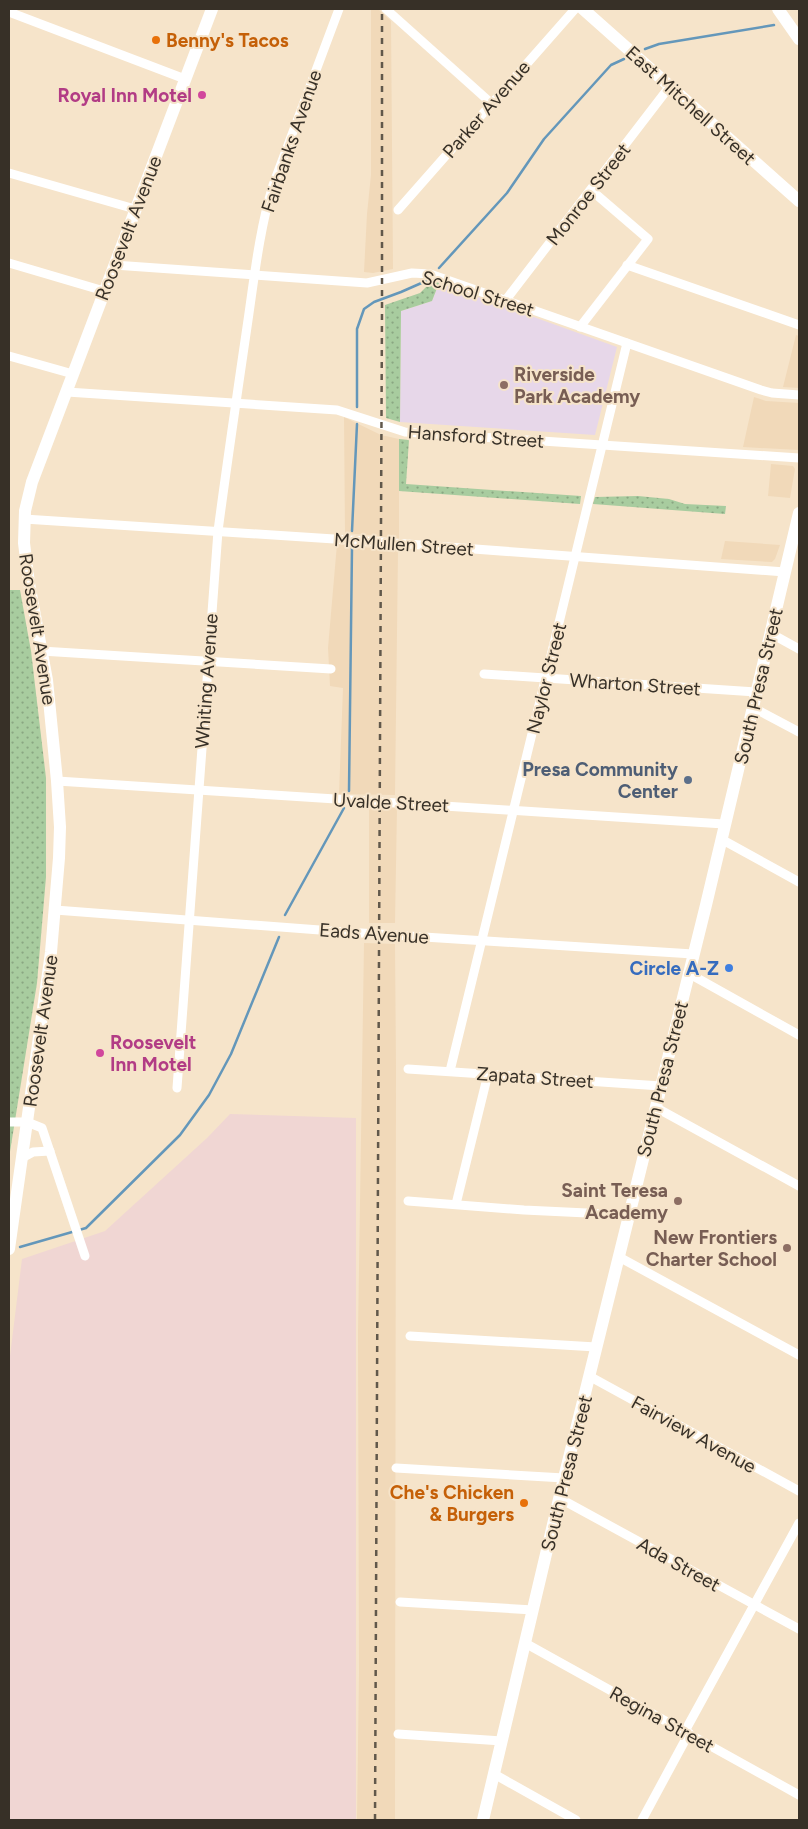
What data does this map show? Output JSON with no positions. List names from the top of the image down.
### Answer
{
  "streets": {
    "main road": ["East Mitchell Street", "Roosevelt Avenue", "South Presa Street"],
    "street": [
      "Parker Avenue",
      "Fairbanks Avenue",
      "Monroe Street",
      "School Street",
      "Hansford Street",
      "McMullen Street",
      "Naylor Street",
      "Whiting Avenue",
      "Wharton Street",
      "Uvalde Street",
      "Eads Avenue",
      "Zapata Street",
      "Fairview Avenue",
      "Ada Street",
      "Regina Street"
    ]
  },
  "crossings": [
    ["East Mitchell Street", "Monroe Street"],
    ["Fairbanks Avenue", "School Street"],
    ["Fairbanks Avenue", "Whiting Avenue"],
    ["Monroe Street", "School Street"],
    ["Roosevelt Avenue", "School Street"],
    ["Roosevelt Avenue", "Hansford Street"],
    ["Roosevelt Avenue", "McMullen Street"],
    ["Roosevelt Avenue", "Uvalde Street"],
    ["Roosevelt Avenue", "Eads Avenue"],
    ["School Street", "Naylor Street"],
    ["School Street", "Whiting Avenue"],
    ["Hansford Street", "Naylor Street"],
    ["Hansford Street", "Whiting Avenue"],
    ["McMullen Street", "Naylor Street"],
    ["McMullen Street", "Whiting Avenue"],
    ["McMullen Street", "South Presa Street"],
    ["Naylor Street", "Wharton Street"],
    ["Naylor Street", "Uvalde Street"],
    ["Naylor Street", "Eads Avenue"],
    ["Naylor Street", "Zapata Street"],
    ["Whiting Avenue", "Uvalde Street"],
    ["Whiting Avenue", "Eads Avenue"],
    ["Wharton Street", "South Presa Street"],
    ["South Presa Street", "Uvalde Street"],
    ["South Presa Street", "Eads Avenue"],
    ["South Presa Street", "Zapata Street"],
    ["South Presa Street", "Fairview Avenue"],
    ["South Presa Street", "Ada Street"],
    ["South Presa Street", "Regina Street"]
  ],
  "places": [
    "Benny's Tacos",
    "Royal Inn Motel",
    "Riverside Park Academy",
    "Presa Community Center",
    "Circle A-Z",
    "Roosevelt Inn Motel",
    "Saint Teresa Academy",
    "New Frontiers Charter School",
    "Che's Chicken & Burgers"
  ]
}
